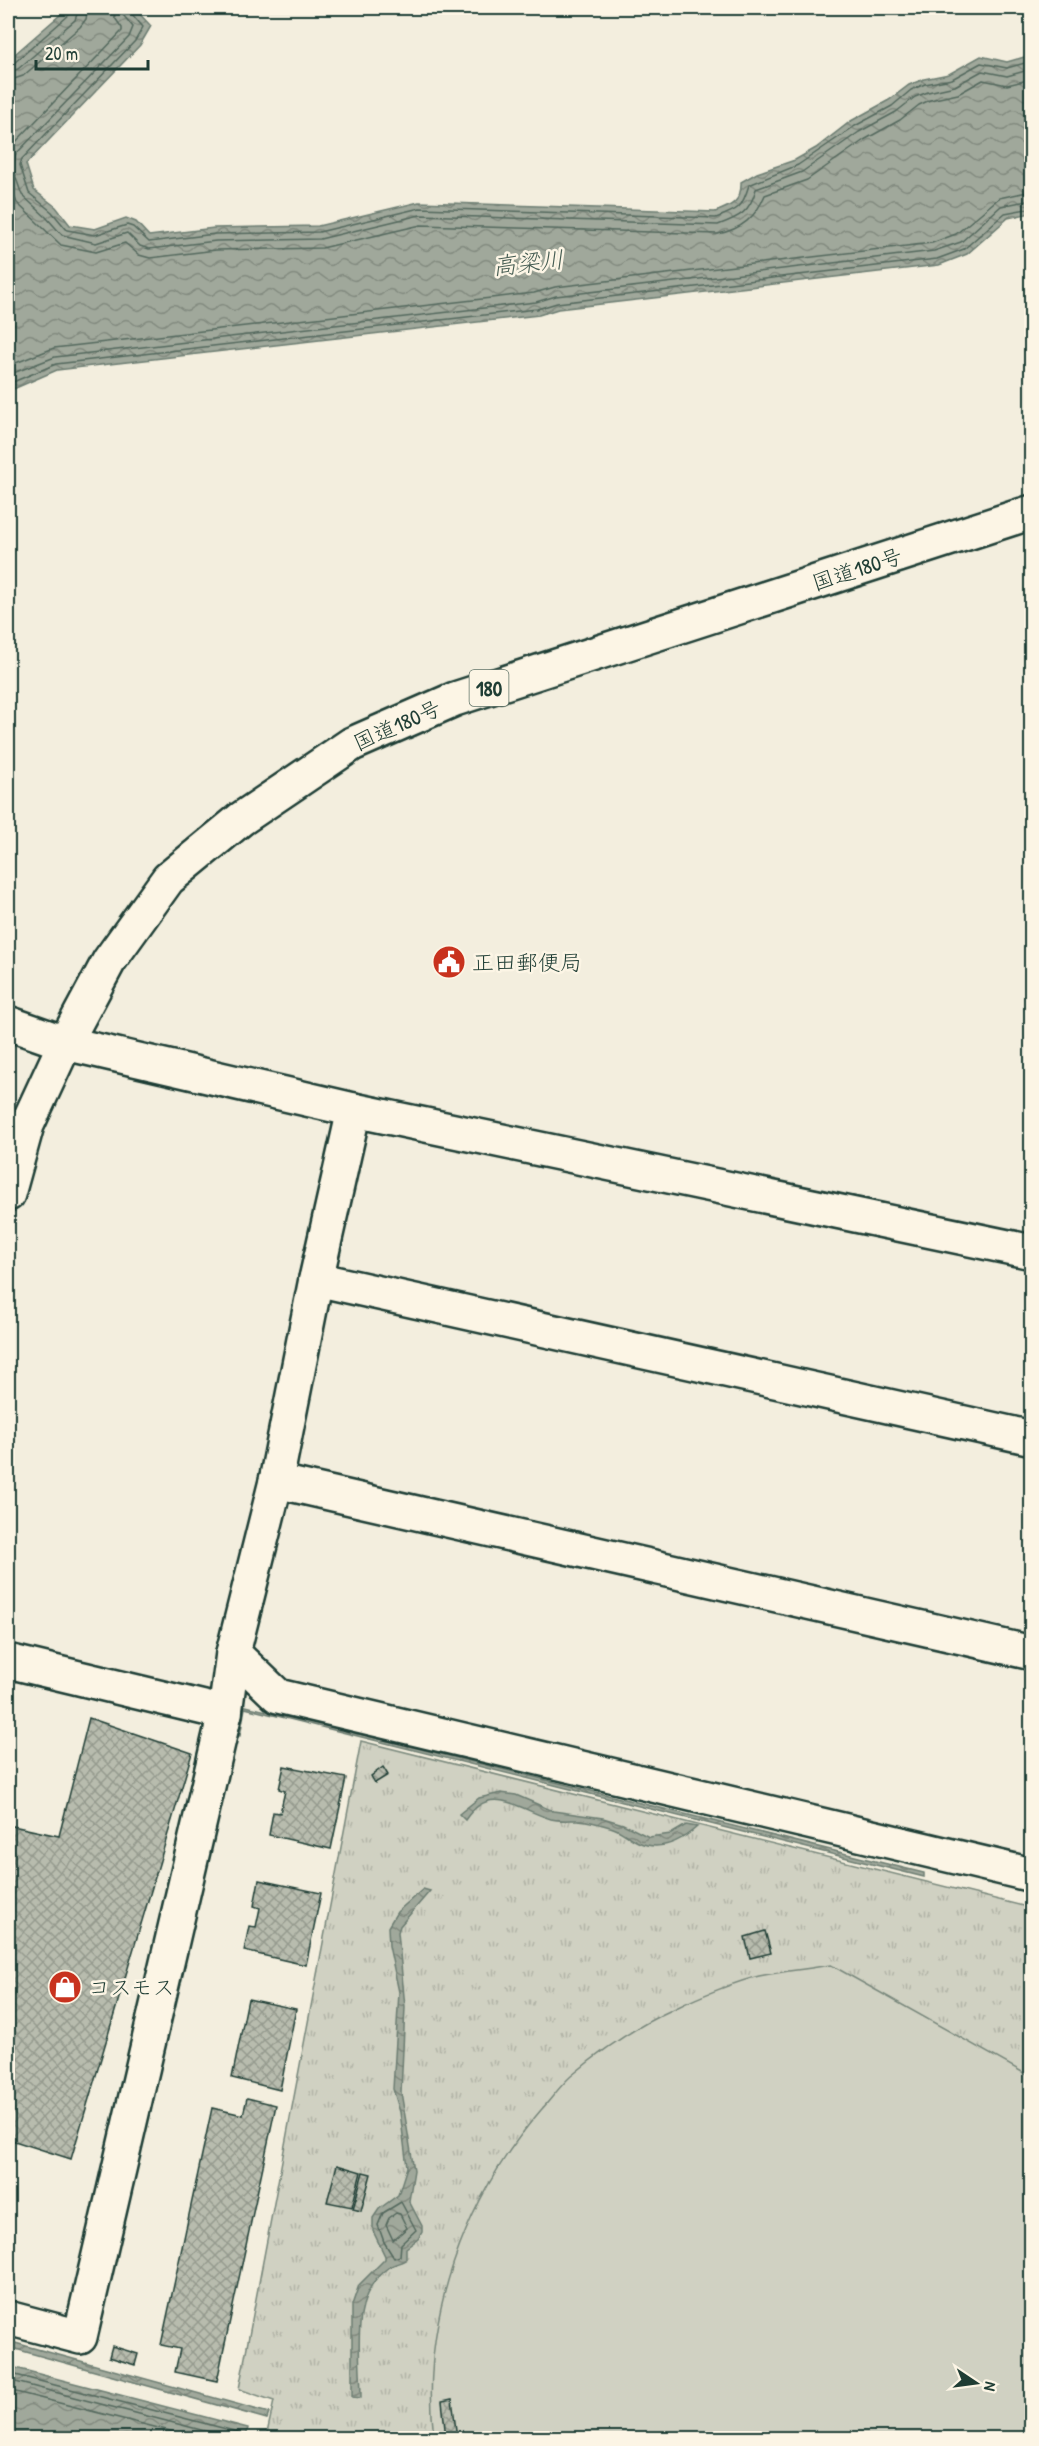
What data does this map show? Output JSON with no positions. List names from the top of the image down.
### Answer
{
  "streets": {
    "main road": ["国道180号", "180"]
  },
  "water": ["高梁川"],
  "places": {
    "public building": ["正田郵便局"],
    "shop": ["コスモス"]
  },
  "scale_bar": "20 m",
  "north": "right"
}
